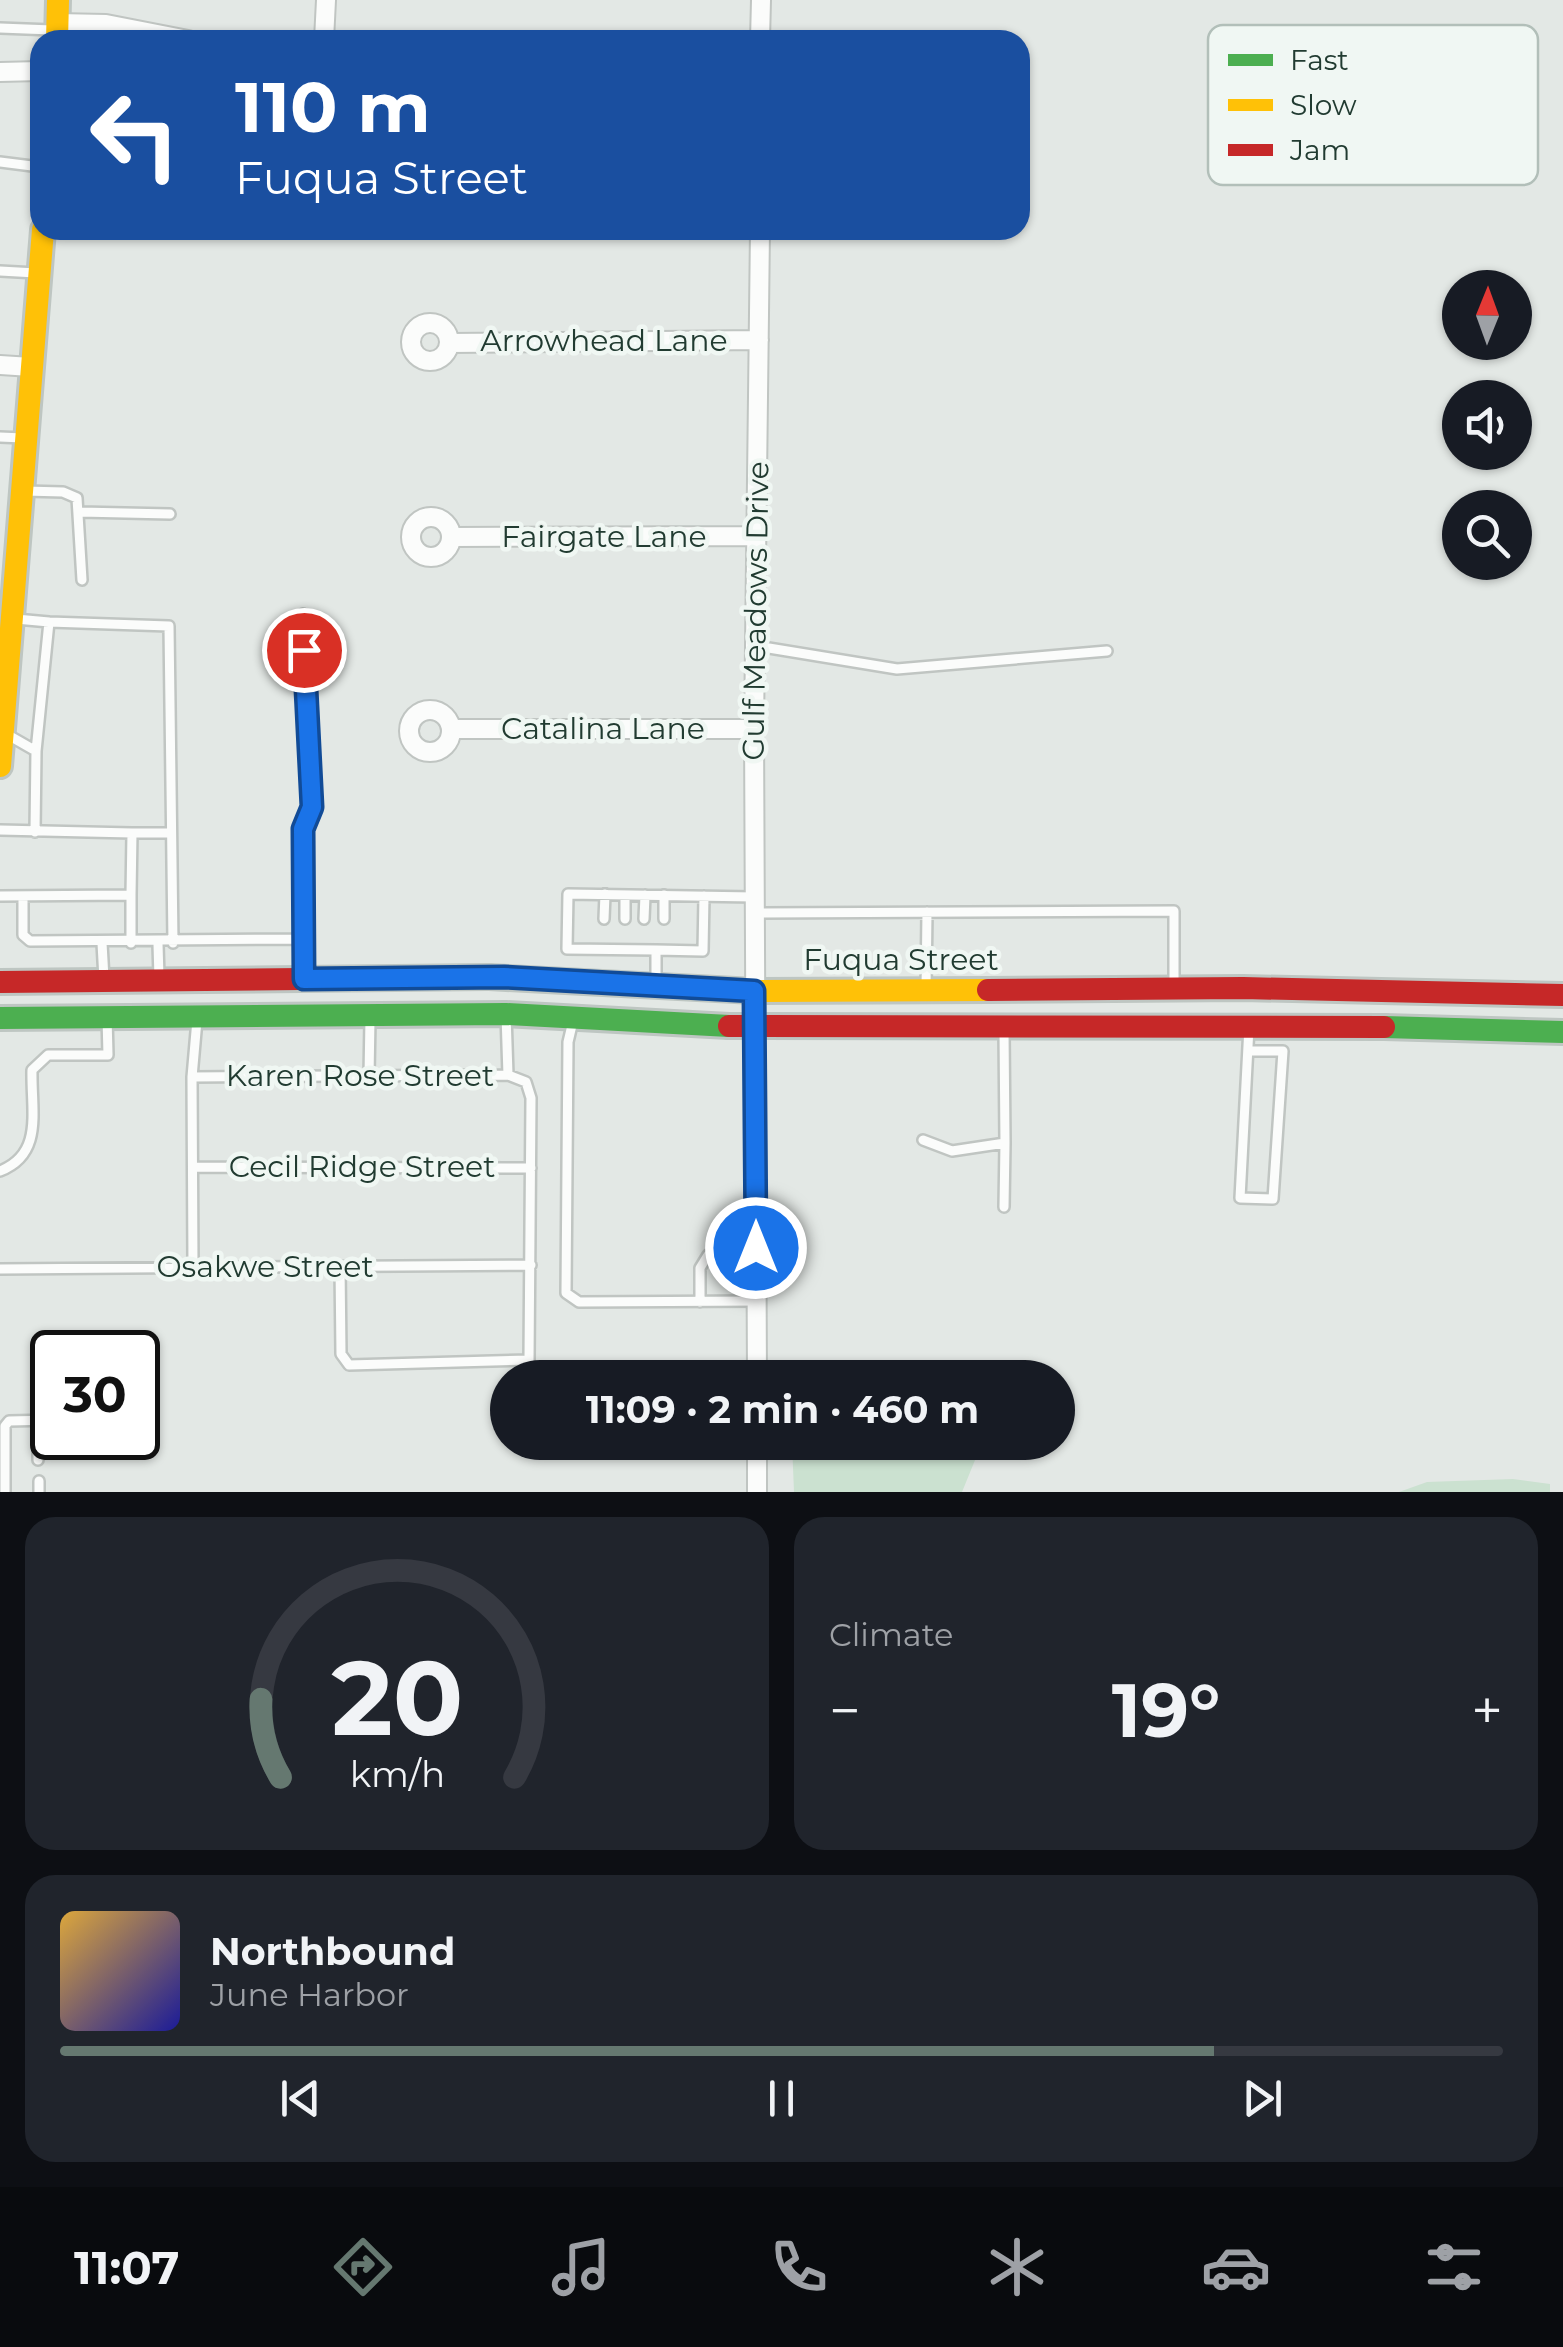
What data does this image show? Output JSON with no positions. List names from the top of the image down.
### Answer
{
  "streets": {
    "main road": ["Fuqua Street"],
    "street": [
      "Arrowhead Lane",
      "Fairgate Lane",
      "Gulf Meadows Drive",
      "Catalina Lane"
    ],
    "lane": ["Karen Rose Street", "Cecil Ridge Street", "Osakwe Street"]
  },
  "crossings": [
    ["Arrowhead Lane", "Gulf Meadows Drive"],
    ["Fairgate Lane", "Gulf Meadows Drive"],
    ["Gulf Meadows Drive", "Catalina Lane"],
    ["Gulf Meadows Drive", "Fuqua Street"],
    ["Karen Rose Street", "Cecil Ridge Street"]
  ],
  "legend": ["Fast", "Slow", "Jam"],
  "north": "top",
  "page": {
    "turn": ["110 m", "Fuqua Street"],
    "limit": "30",
    "trip": "11:09 · 2 min · 460 m",
    "tile": "Climate",
    "heat": ["−", "19°", "+"],
    "song": ["Northbound", "June Harbor"],
    "tabs": "11:07",
    "gauge": ["20", "km/h"]
  }
}
